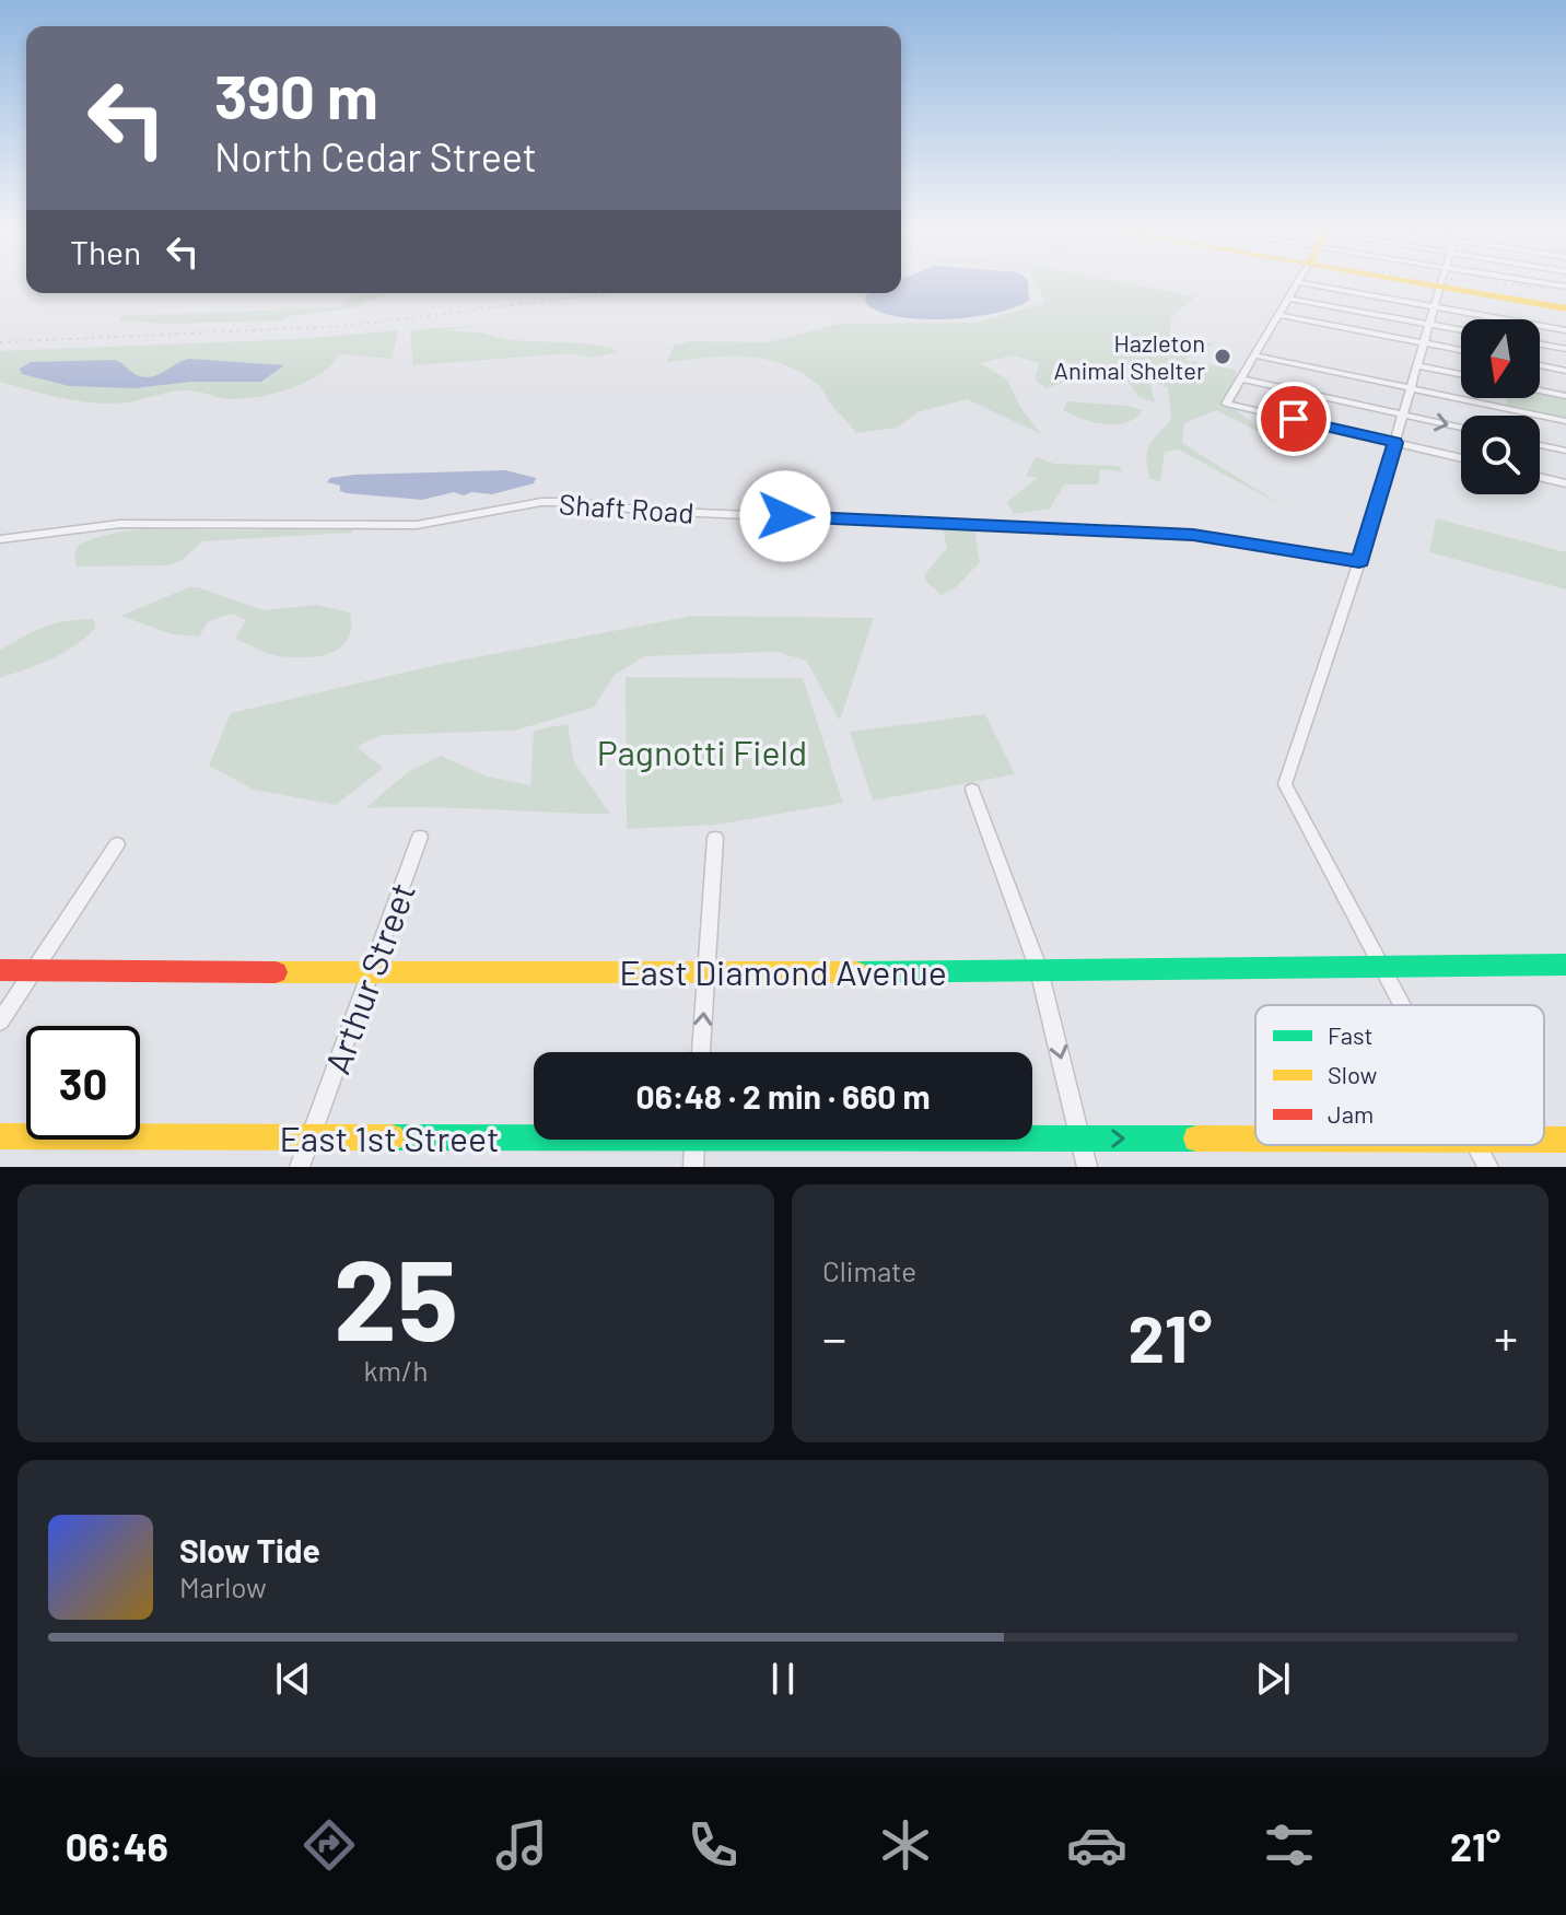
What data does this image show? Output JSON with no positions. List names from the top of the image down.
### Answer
{
  "streets": {
    "main road": ["East Diamond Avenue", "East 1st Street"],
    "street": ["Shaft Road", "Arthur Street"]
  },
  "crossings": [
    ["East Diamond Avenue", "Arthur Street"],
    ["Arthur Street", "East 1st Street"]
  ],
  "parks": ["Pagnotti Field"],
  "places": ["Hazleton Animal Shelter"],
  "legend": ["Fast", "Slow", "Jam"],
  "north": "bottom",
  "page": {
    "turn": ["390 m", "North Cedar Street"],
    "then": "Then",
    "limit": "30",
    "trip": "06:48 · 2 min · 660 m",
    "tile": [
      ["25", "km/h"],
      "Climate"
    ],
    "heat": ["−", "21°", "+"],
    "song": ["Slow Tide", "Marlow"],
    "tabs": ["06:46", "21°"]
  }
}
